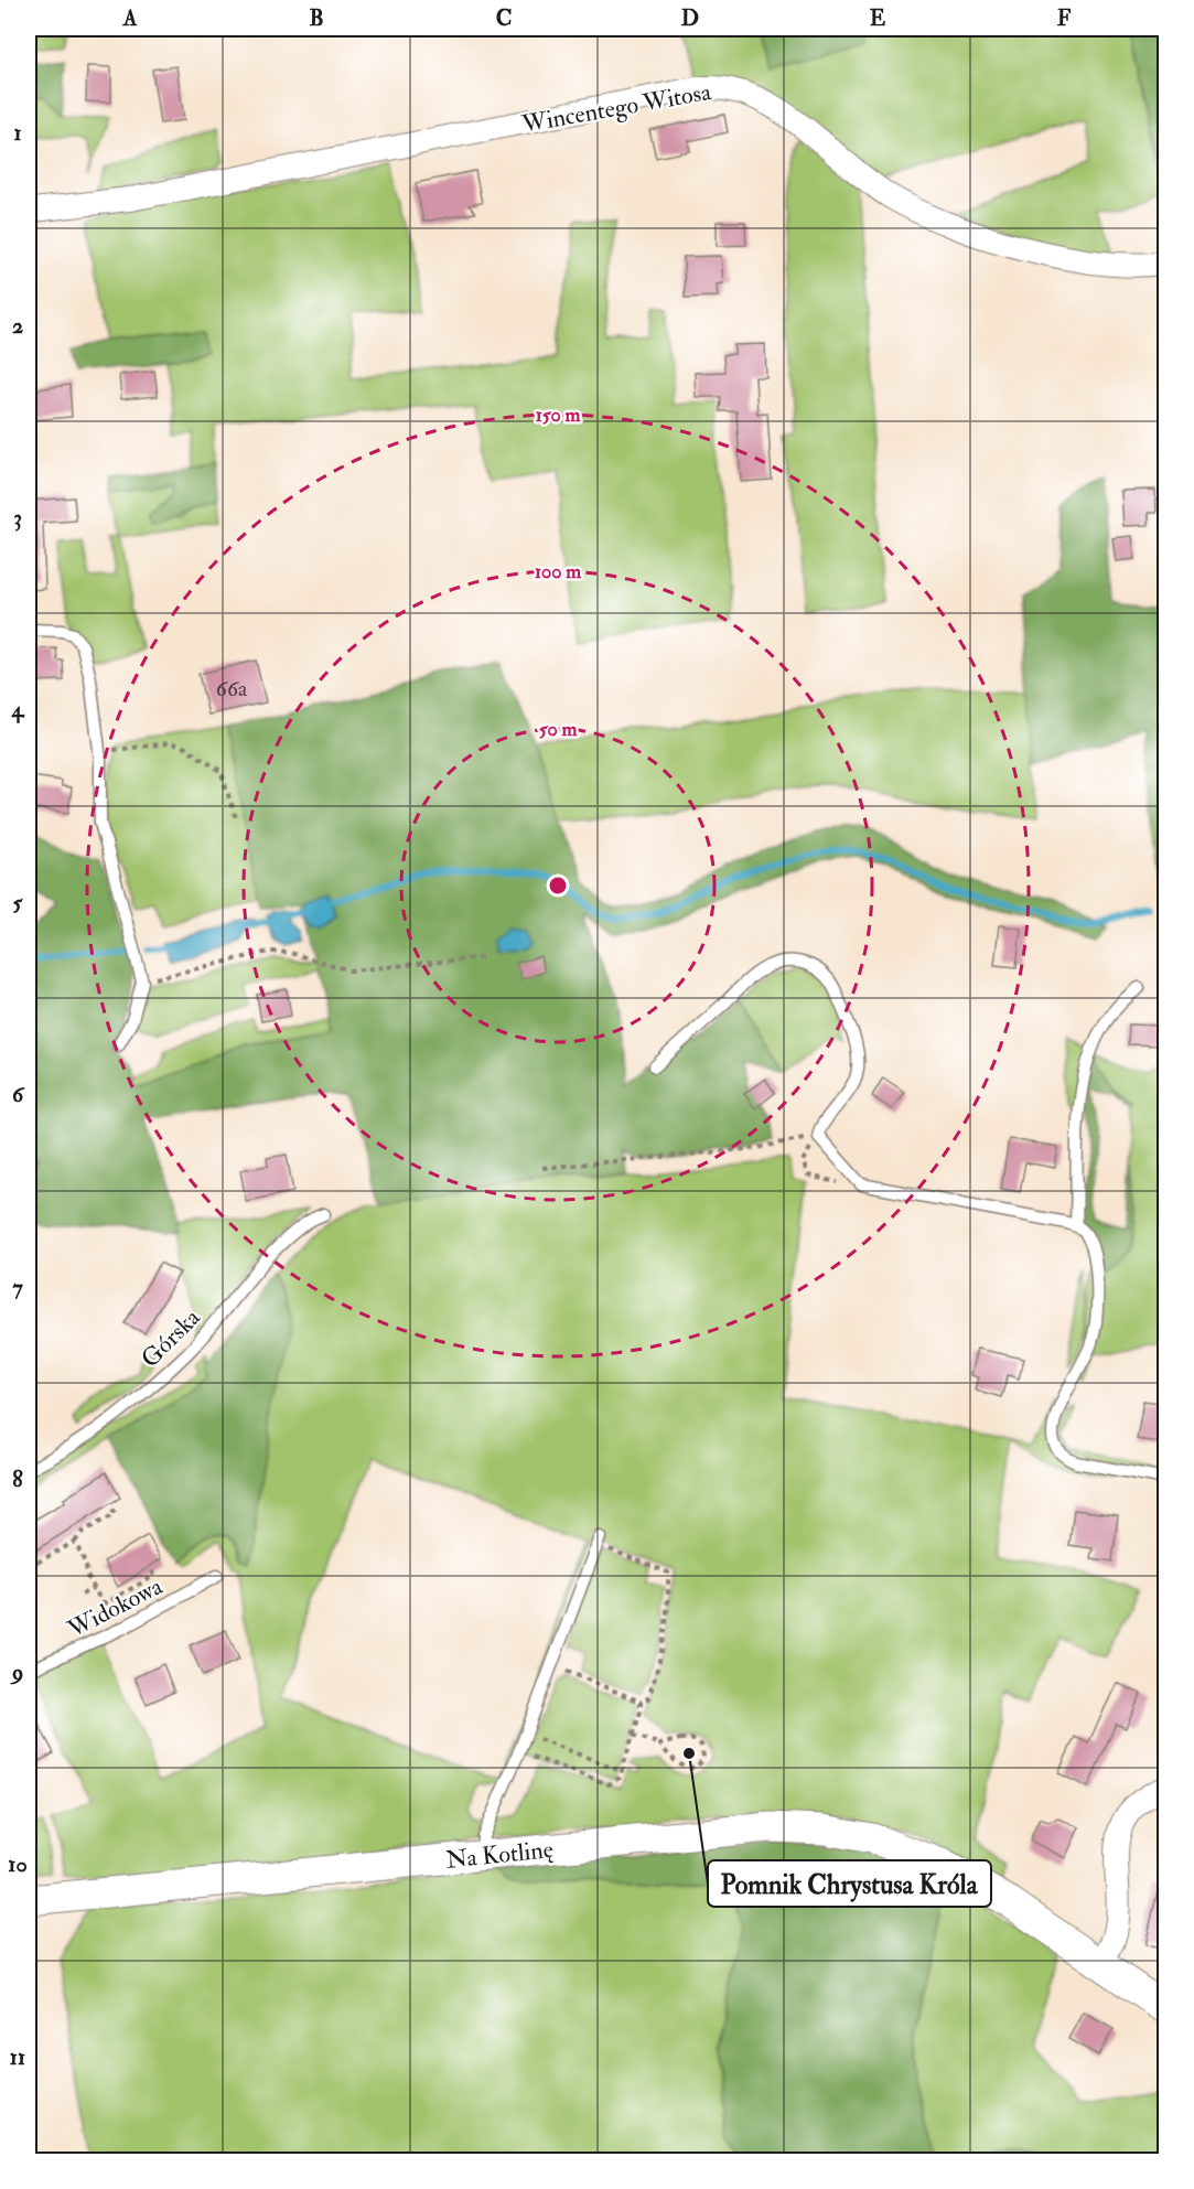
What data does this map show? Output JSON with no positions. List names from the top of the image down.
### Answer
{
  "streets": {
    "street": ["Wincentego Witosa", "Na Kotlinę"],
    "lane": ["Górska", "Widokowa"]
  },
  "places": ["Pomnik Chrystusa Króla"],
  "house_numbers": ["66a"],
  "grid": {
    "columns": [
      "A",
      "B",
      "C",
      "D",
      "E",
      "F"
    ],
    "rows": [
      "1",
      "2",
      "3",
      "4",
      "5",
      "6",
      "7",
      "8",
      "9",
      "10",
      "11"
    ]
  },
  "rings": ["150 m", "100 m", "50 m"]
}
